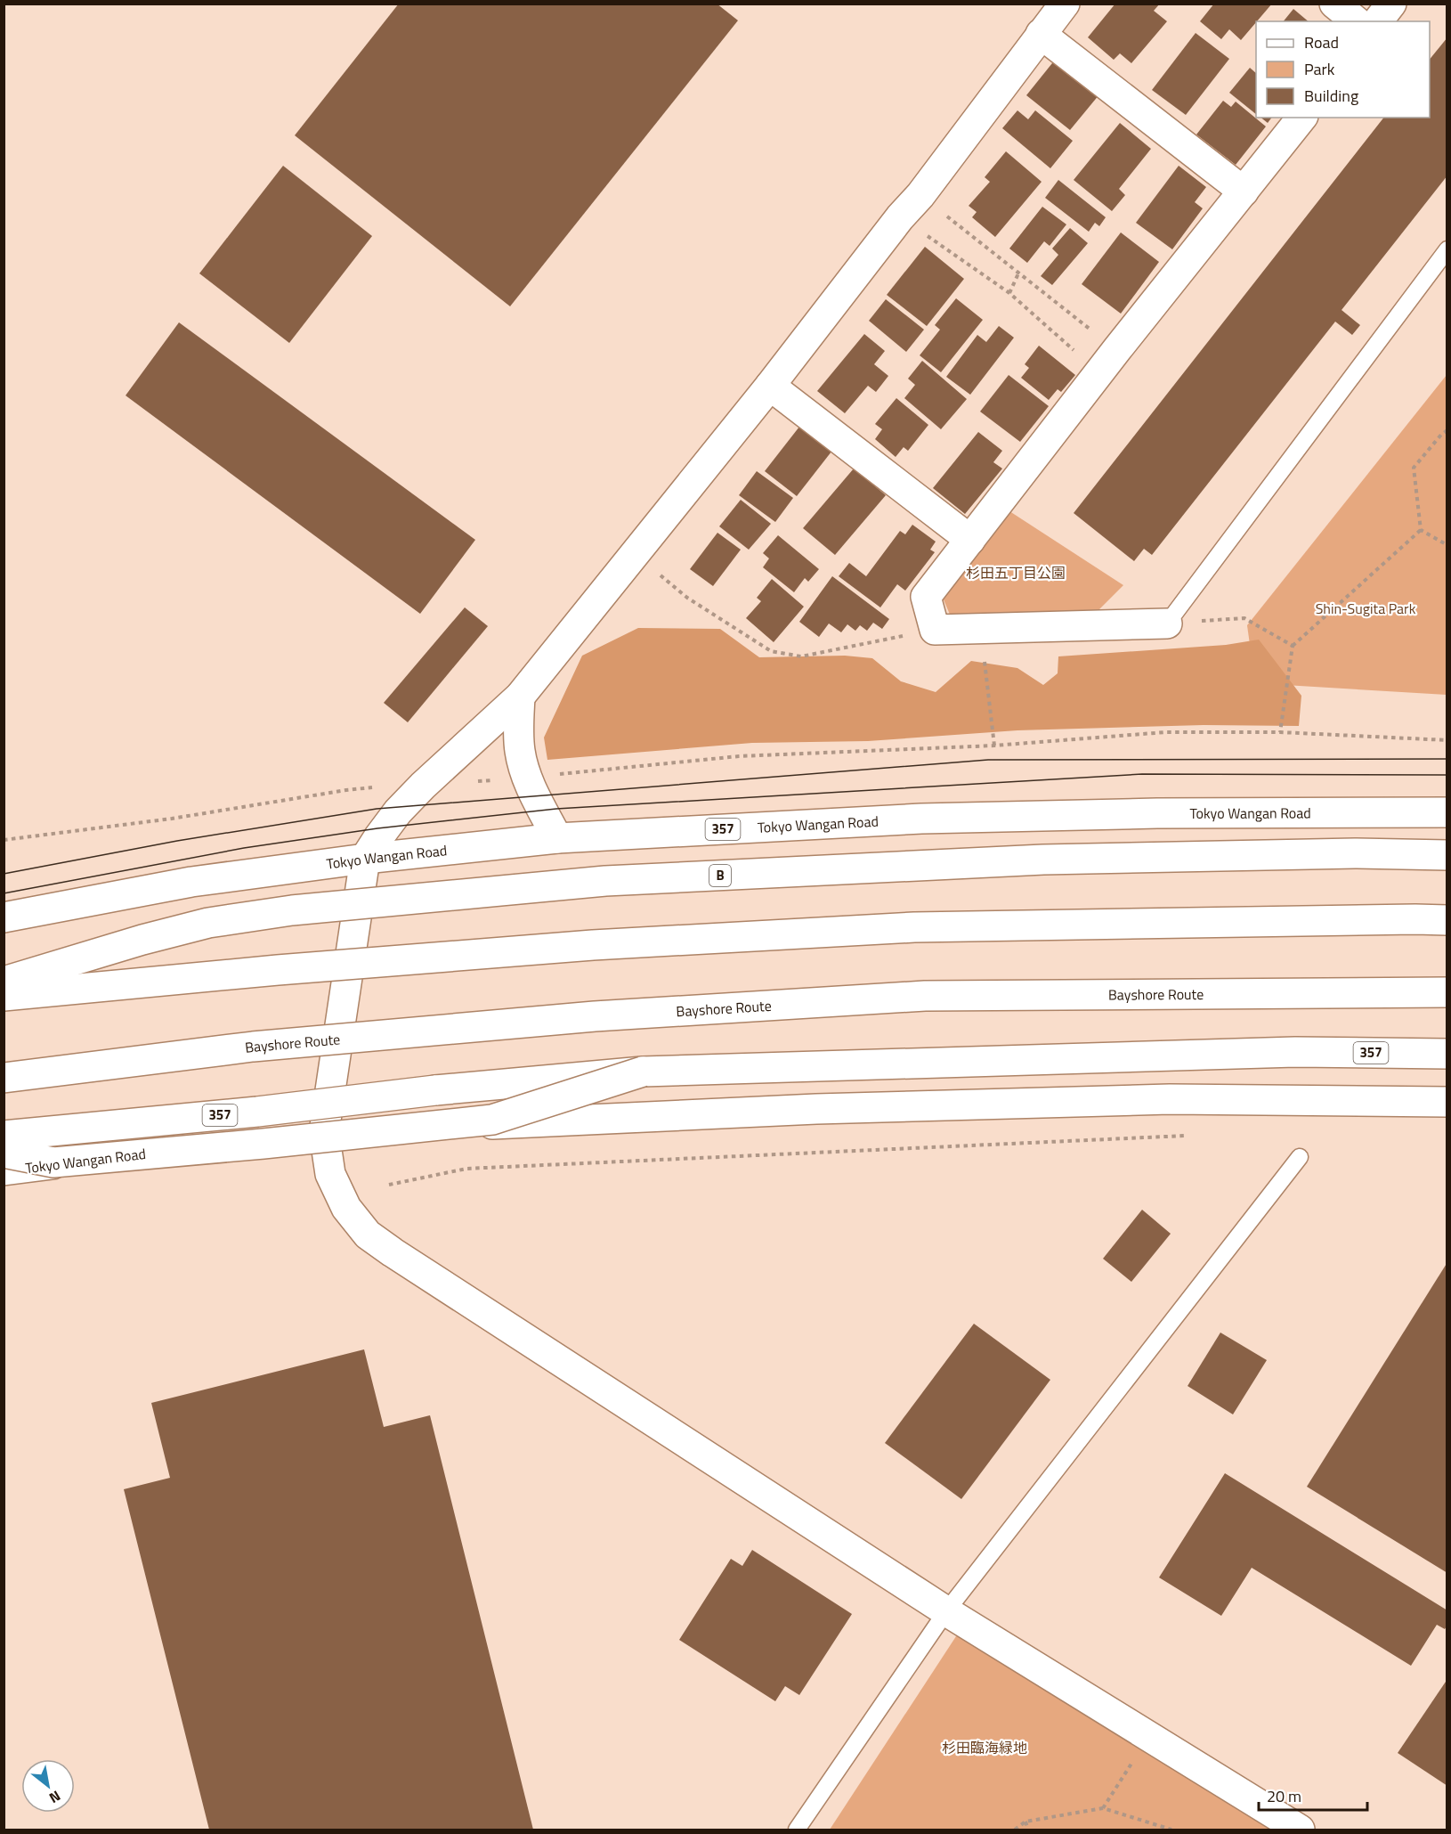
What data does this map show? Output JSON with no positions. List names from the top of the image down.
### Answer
{
  "streets": {
    "main road": [
      "Tokyo Wangan Road",
      "357",
      "B",
      "Bayshore Route"
    ]
  },
  "parks": ["杉田五丁目公園", "Shin-Sugita Park", "杉田臨海緑地"],
  "legend": ["Road", "Park", "Building"],
  "scale_bar": "20 m",
  "north": "bottom right"
}
